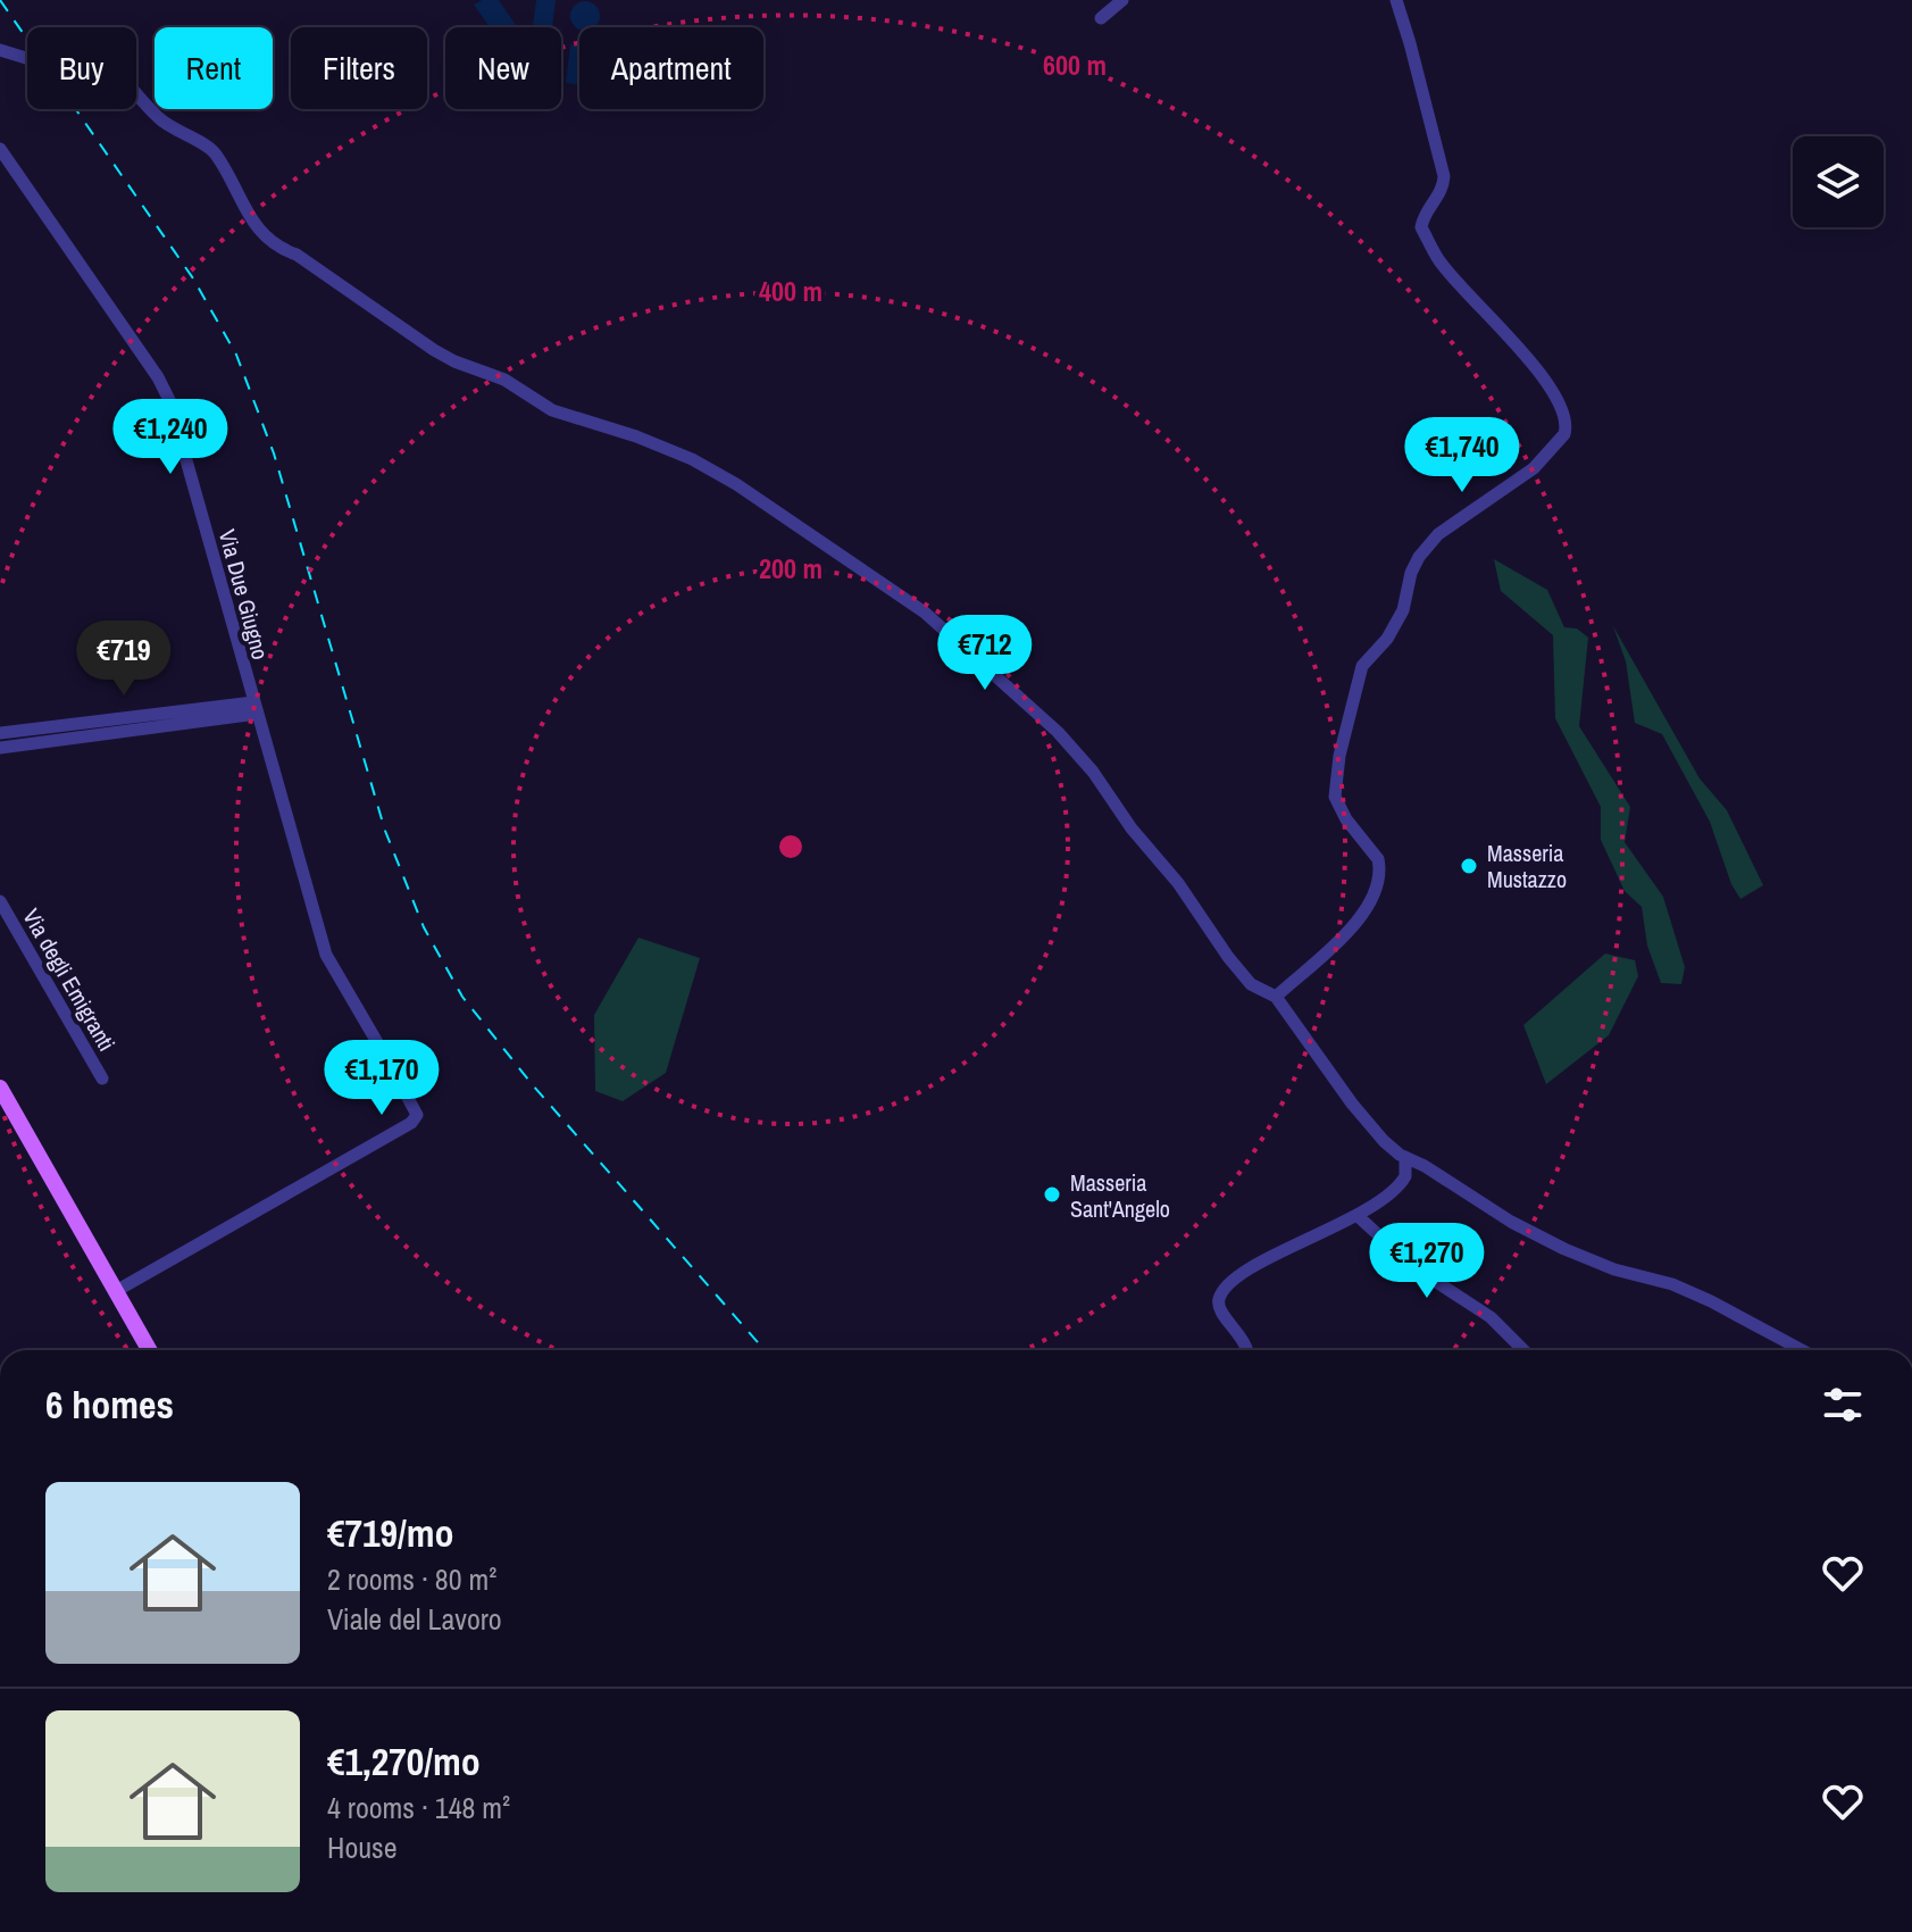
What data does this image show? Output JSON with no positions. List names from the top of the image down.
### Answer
{
  "streets": {
    "street": ["Via Due Giugno", "Via degli Emigranti"]
  },
  "places": ["Masseria Mustazzo", "Masseria Sant'Angelo"],
  "page": {
    "chip": [
      "Buy",
      "Rent",
      "Filters",
      "New",
      "Apartment"
    ],
    "price": [
      "€1,240",
      "€1,740",
      "€712",
      "€719",
      "€1,170",
      "€1,270"
    ],
    "heading": "6 homes",
    "list": [
      {
        "name": "€719/mo",
        "note": "2 rooms · 80 m² · Viale del Lavoro"
      },
      {
        "name": "€1,270/mo",
        "note": "4 rooms · 148 m² · House"
      }
    ]
  },
  "rings": ["600 m", "400 m", "200 m"]
}
